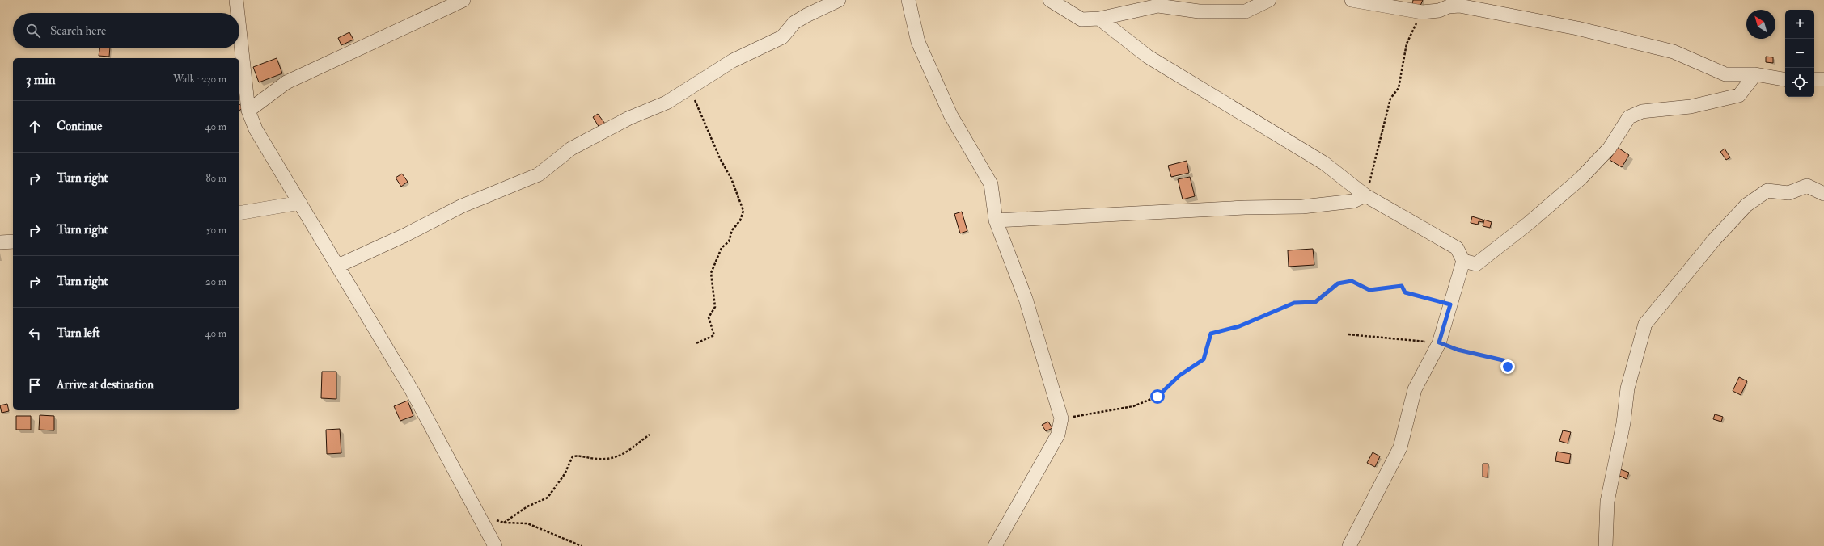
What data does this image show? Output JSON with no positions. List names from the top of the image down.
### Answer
{
  "north": "top left",
  "page": {
    "map_buttons": ["+", "−"],
    "search": "Search here",
    "heading": ["3 min", "Walk · 230 m"],
    "list": [
      ["Continue", "40 m"],
      ["Turn right", "80 m"],
      ["Turn right", "50 m"],
      ["Turn right", "20 m"],
      ["Turn left", "40 m"],
      "Arrive at destination"
    ]
  }
}
